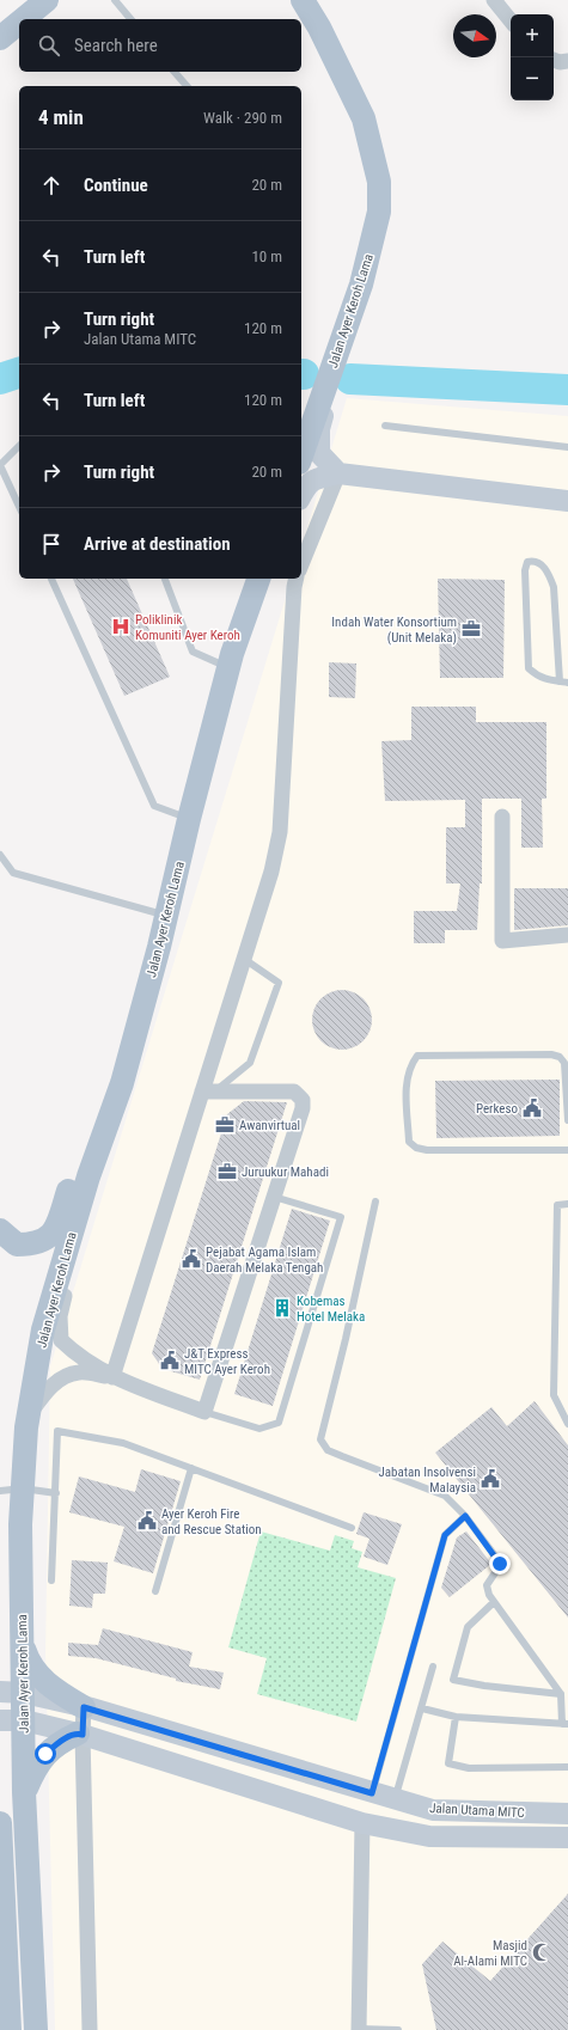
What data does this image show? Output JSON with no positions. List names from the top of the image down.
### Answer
{
  "streets": {
    "main road": ["Jalan Ayer Keroh Lama", "Jalan Utama MITC"]
  },
  "crossings": [
    ["Jalan Ayer Keroh Lama", "Jalan Utama MITC"]
  ],
  "places": {
    "hospital": ["Poliklinik Komuniti Ayer Keroh"],
    "office": ["Indah Water Konsortium (Unit Melaka)", "Awanvirtual", "Juruukur Mahadi"],
    "public building": [
      "Perkeso",
      "Pejabat Agama Islam Daerah Melaka Tengah",
      "J&T Express MITC Ayer Keroh",
      "Jabatan Insolvensi Malaysia",
      "Ayer Keroh Fire and Rescue Station"
    ],
    "building": ["Kobemas Hotel Melaka"],
    "mosque": ["Masjid Al-Alami MITC"]
  },
  "north": "right",
  "page": {
    "map_buttons": ["+", "−"],
    "search": "Search here",
    "heading": ["4 min", "Walk · 290 m"],
    "list": [
      ["Continue", "20 m"],
      ["Turn left", "10 m"],
      ["Turn right", "Jalan Utama MITC", "120 m"],
      ["Turn left", "120 m"],
      ["Turn right", "20 m"],
      "Arrive at destination"
    ]
  }
}
